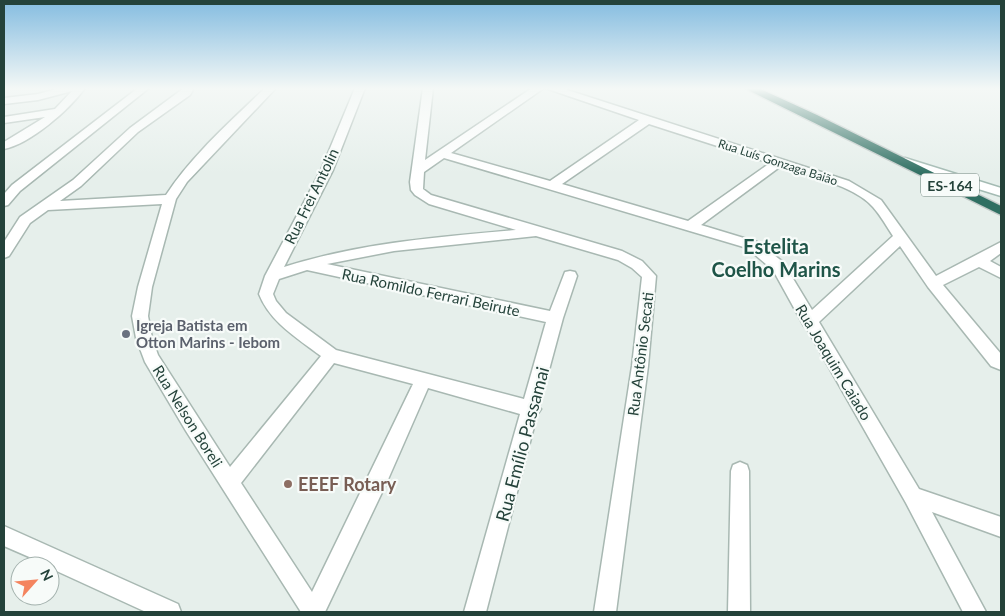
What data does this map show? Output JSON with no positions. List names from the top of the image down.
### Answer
{
  "streets": {
    "highway": ["ES-164"],
    "street": [
      "Rua Luís Gonzaga Baião",
      "Rua Frei Antolin",
      "Rua Romildo Ferrari Beirute",
      "Rua Antônio Secati",
      "Rua Joaquim Caiado",
      "Rua Nelson Boreli",
      "Rua Emílio Passamai"
    ]
  },
  "crossings": [
    ["Rua Frei Antolin", "Rua Antônio Secati"],
    ["Rua Romildo Ferrari Beirute", "Rua Antônio Secati"],
    ["Rua Romildo Ferrari Beirute", "Rua Emílio Passamai"]
  ],
  "districts": ["Estelita Coelho Marins"],
  "places": ["Igreja Batista em Otton Marins - Iebom", "EEEF Rotary"],
  "north": "top right"
}
